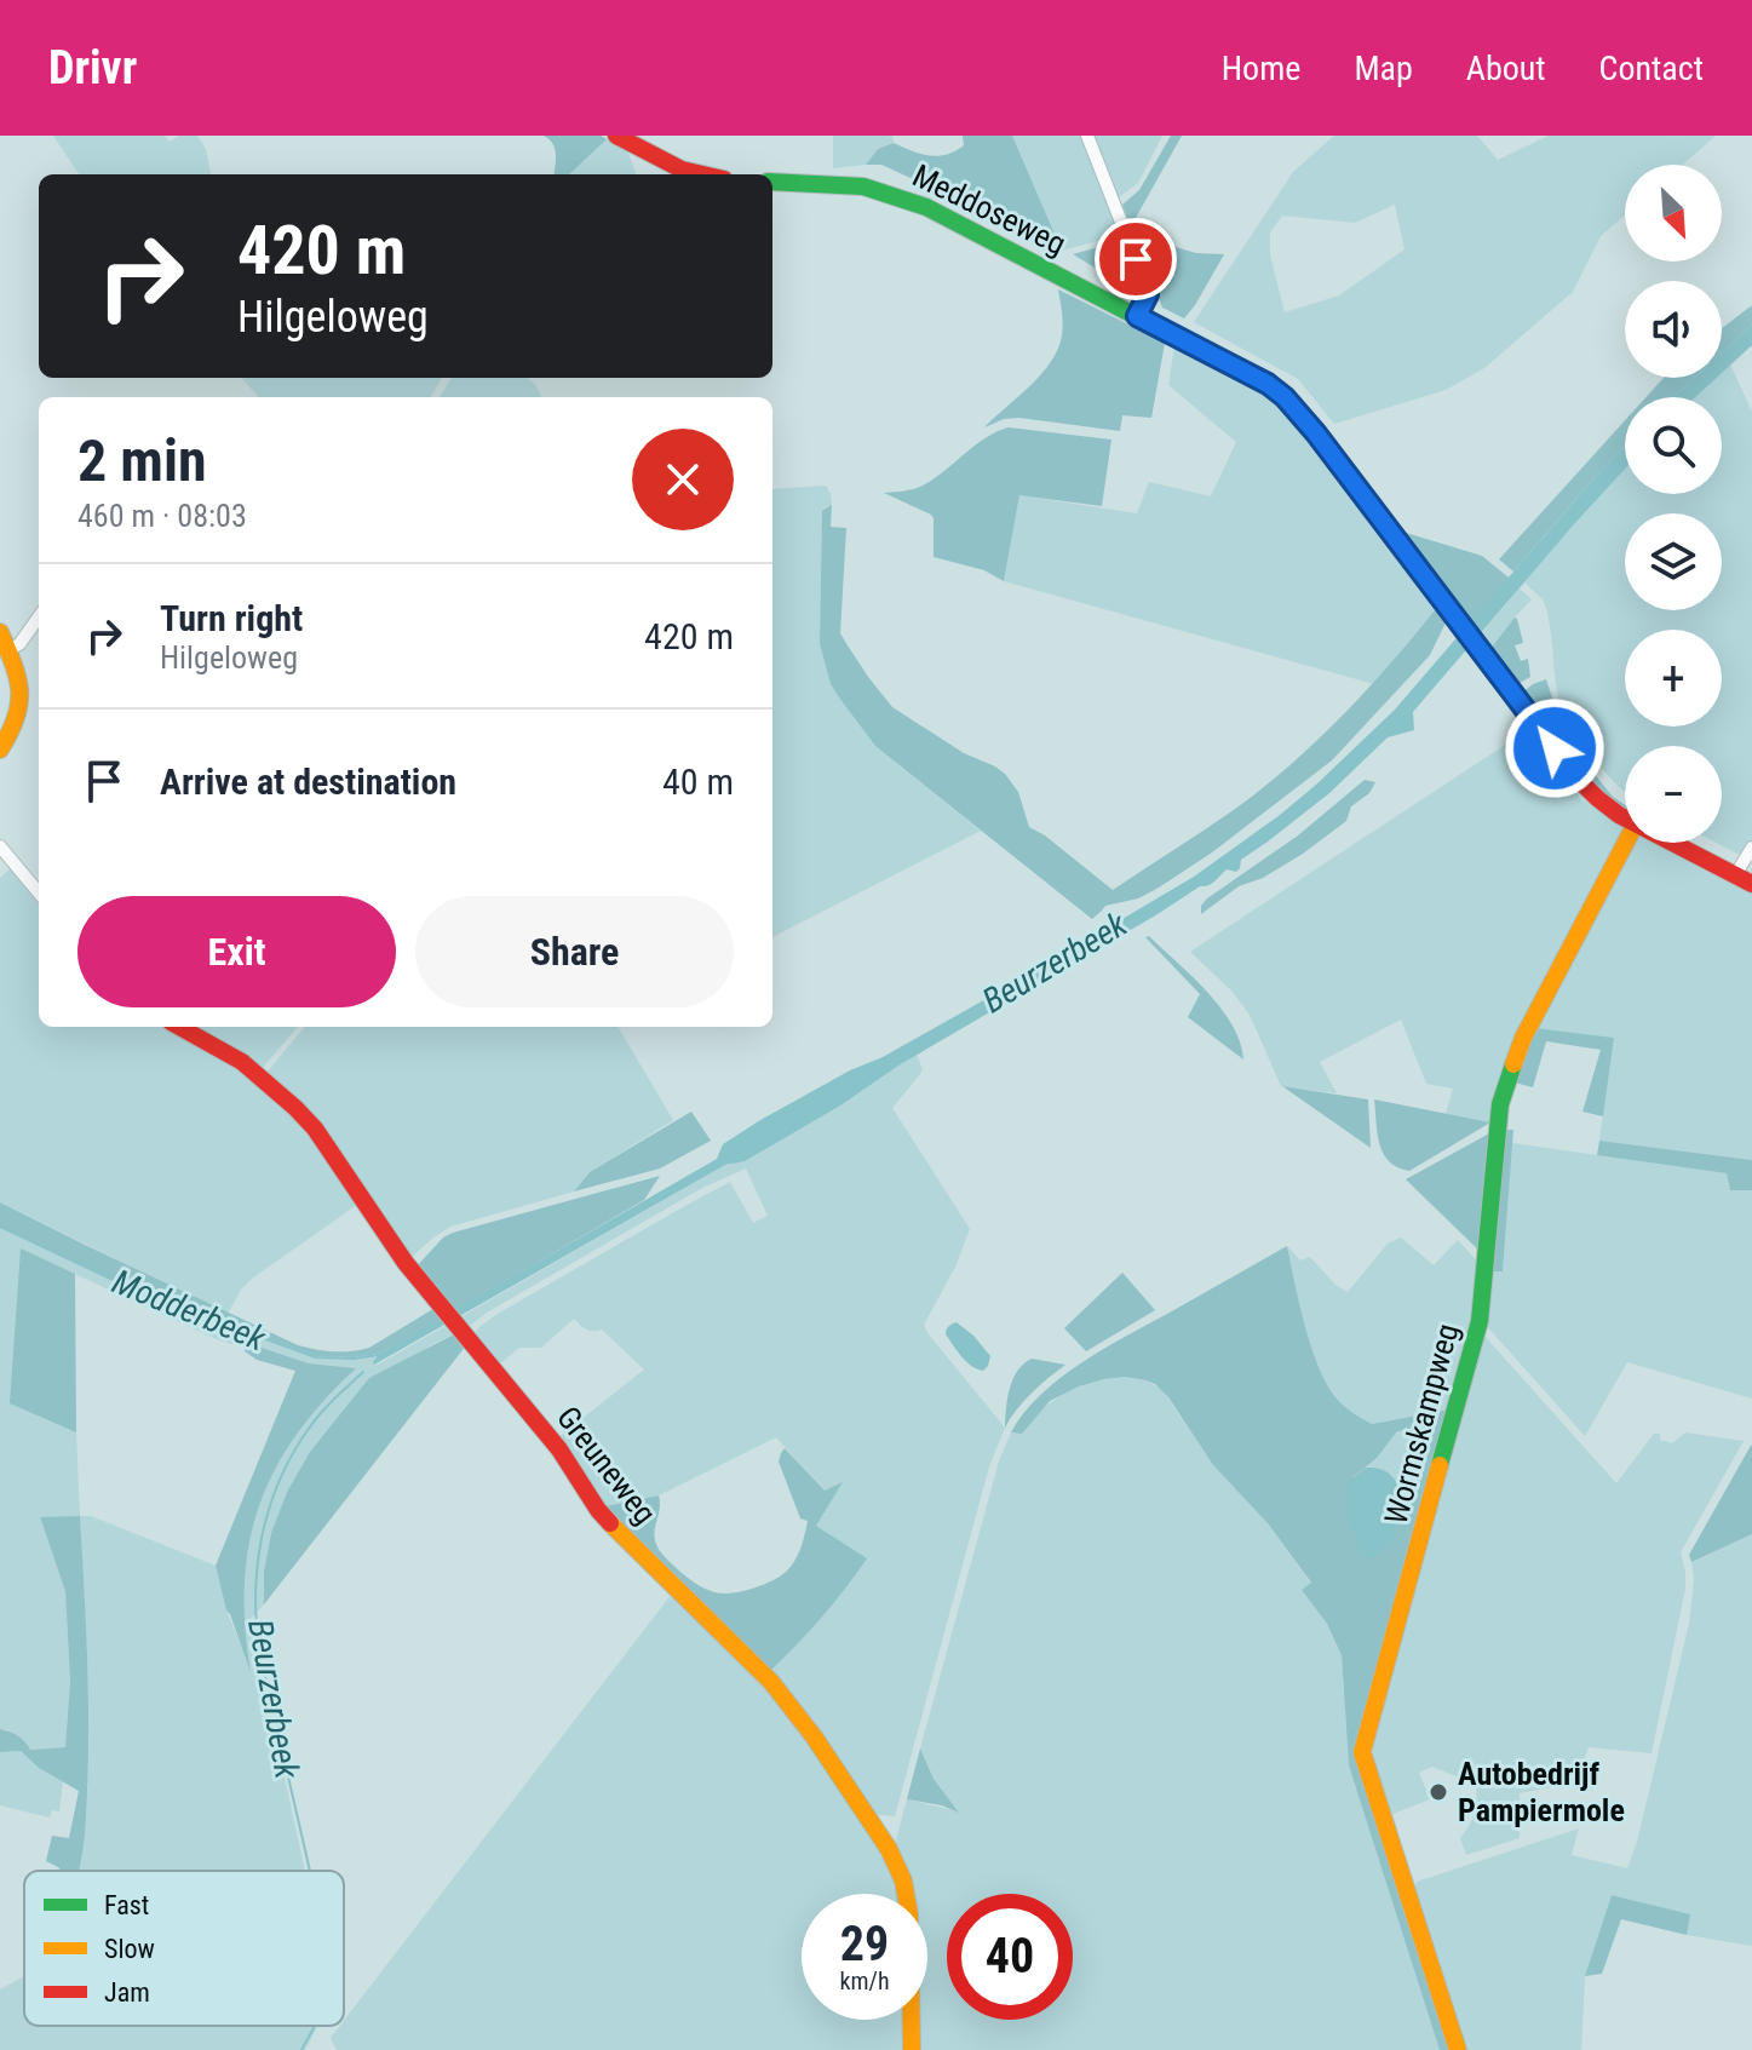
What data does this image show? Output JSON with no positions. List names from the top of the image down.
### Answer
{
  "streets": {
    "street": ["Meddoseweg", "Wormskampweg", "Greuneweg"]
  },
  "water": ["Beurzerbeek", "Modderbeek"],
  "places": ["Autobedrijf Pampiermole"],
  "legend": ["Fast", "Slow", "Jam"],
  "north": "bottom right",
  "page": {
    "header": "Drivr",
    "nav": [
      "Home",
      "Map",
      "About",
      "Contact"
    ],
    "map_buttons": ["+", "−"],
    "turn": ["420 m", "Hilgeloweg"],
    "heading": ["2 min", "460 m · 08:03"],
    "list": [
      {
        "name": "Turn right",
        "note": "Hilgeloweg",
        "value": "420 m"
      },
      {
        "name": "Arrive at destination",
        "value": "40 m"
      }
    ],
    "buttons": ["Exit", "Share"],
    "speed": "29 km/h",
    "limit": "40"
  }
}
